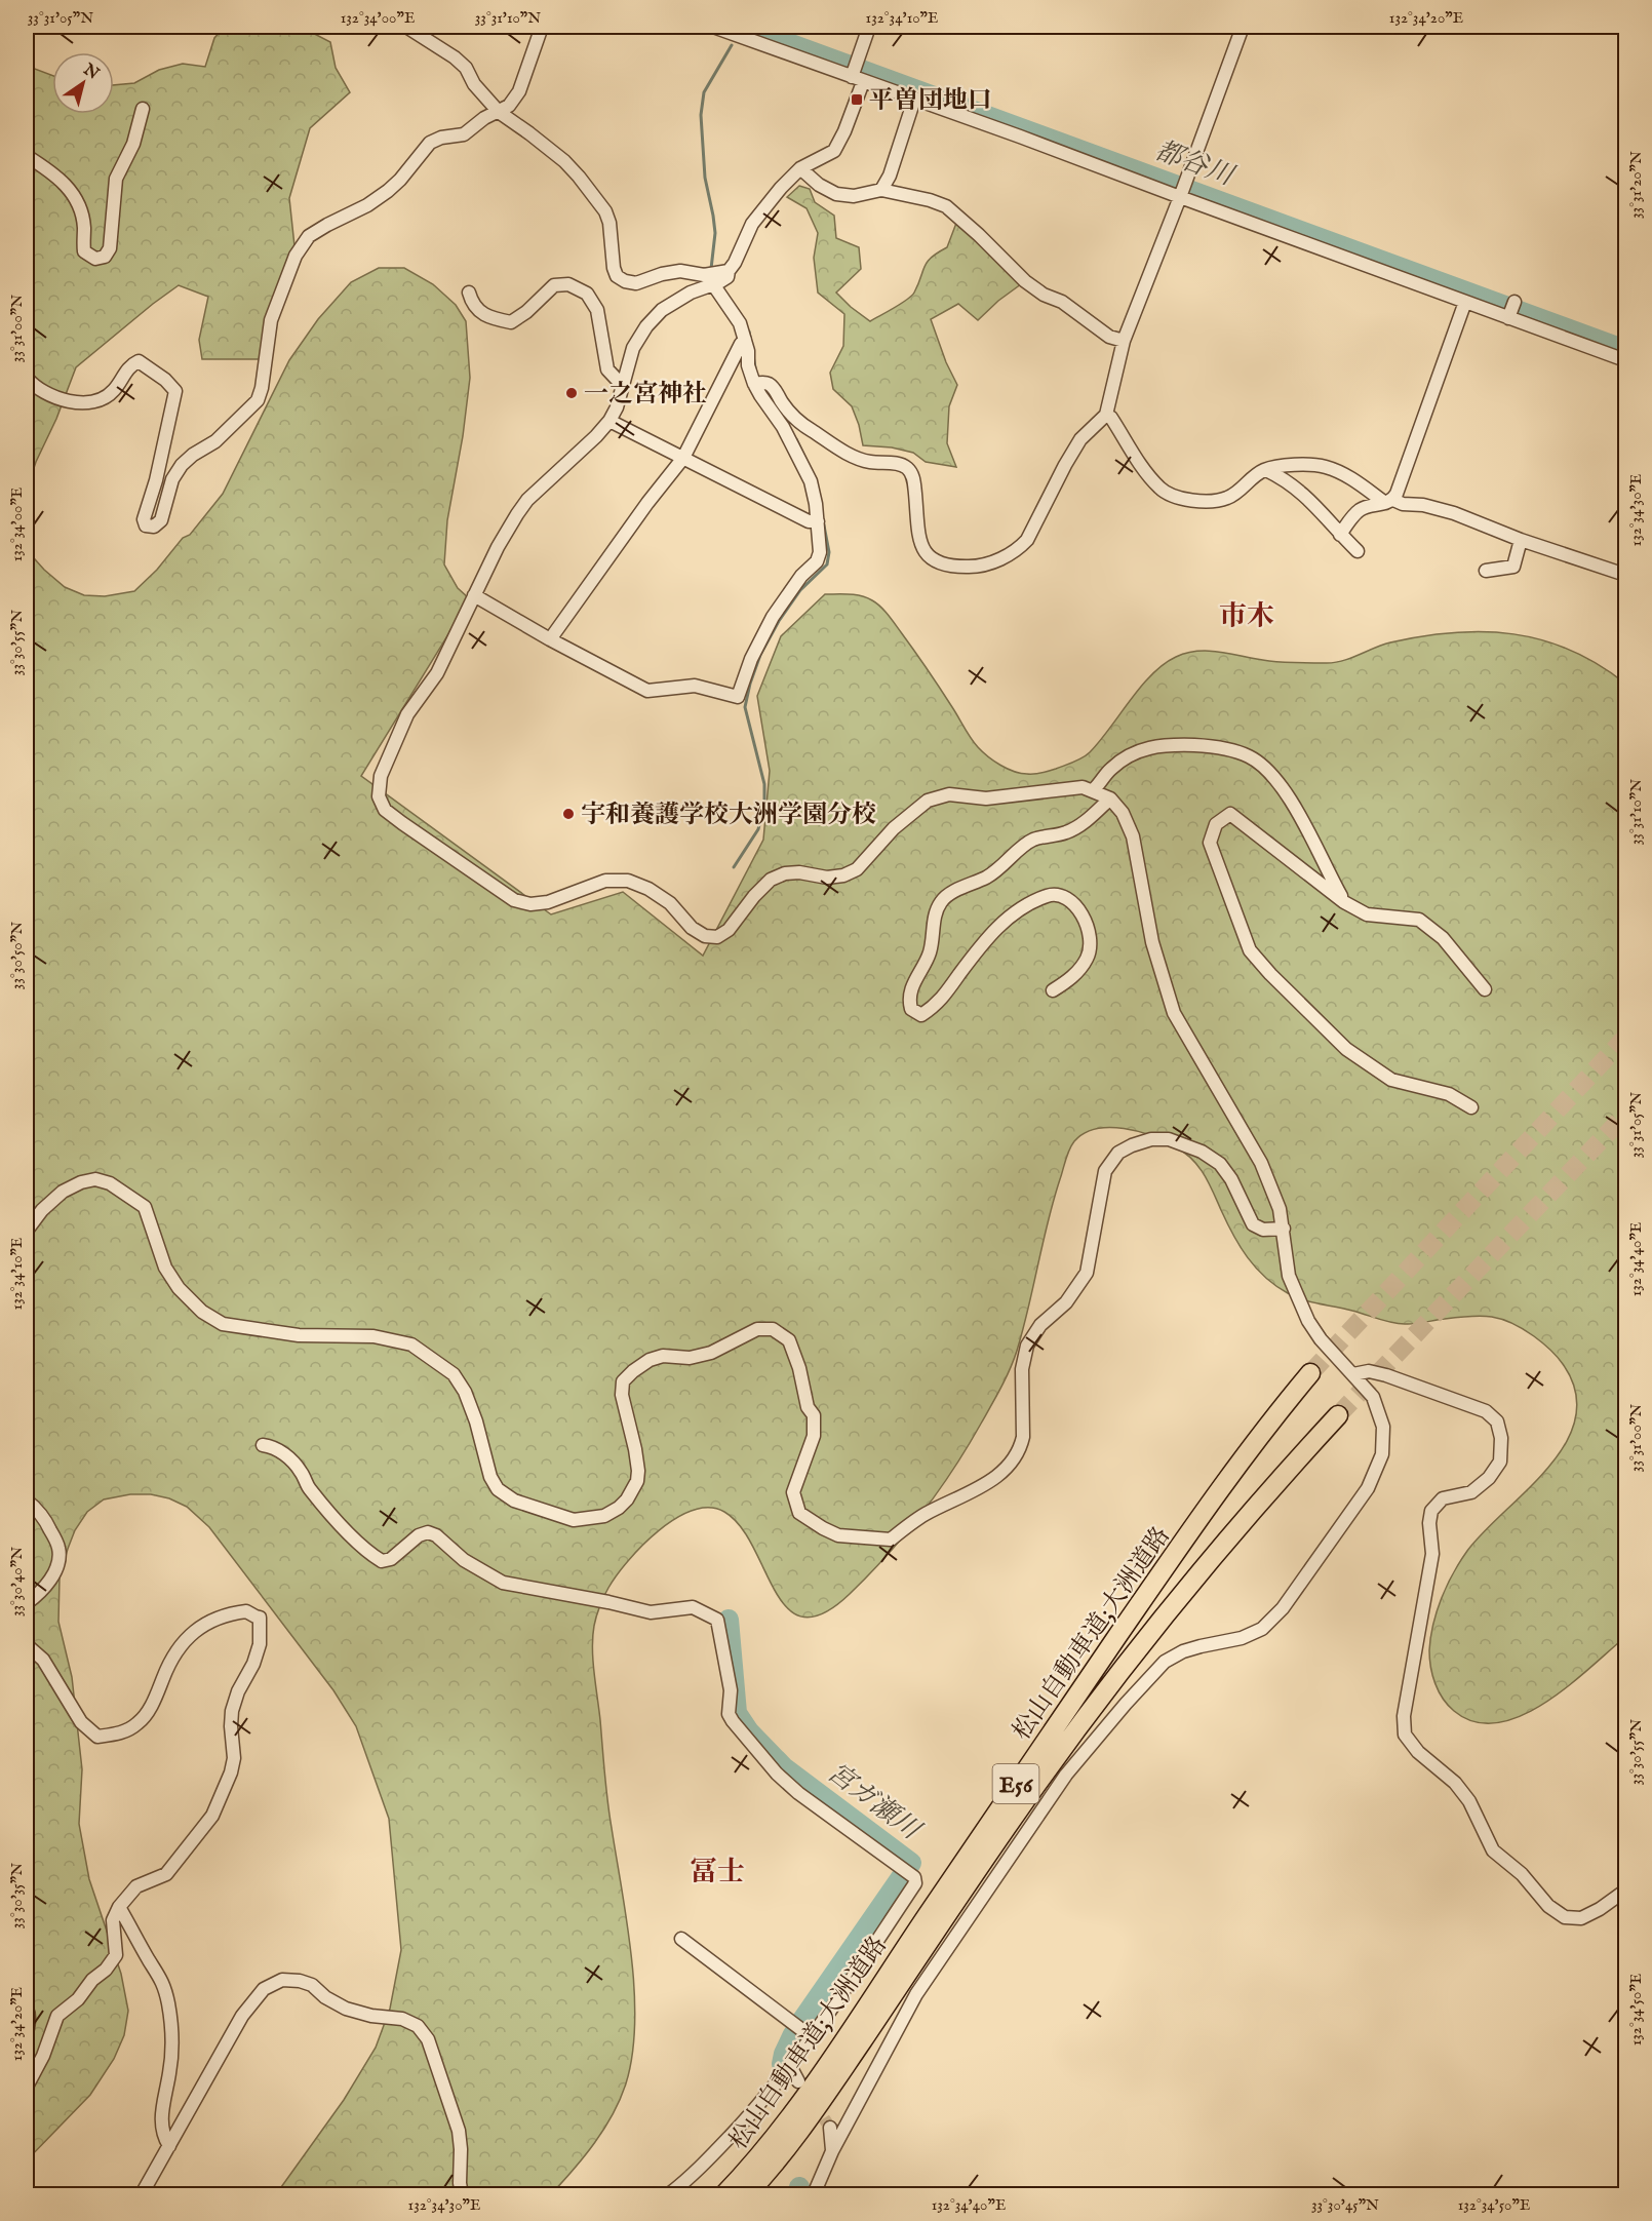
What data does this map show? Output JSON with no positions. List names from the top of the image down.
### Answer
{
  "streets": {
    "highway": ["松山自動車道;大洲道路", "E56"]
  },
  "districts": ["市木", "冨士"],
  "water": ["都谷川", "宮ガ瀬川"],
  "places": {
    "transit": ["平曽団地口"],
    "other": ["一之宮神社", "宇和養護学校大洲学園分校"]
  },
  "north": "top right",
  "coordinates": [
    "33°31'05\"N",
    "132°34'00\"E",
    "33°31'10\"N",
    "132°34'10\"E",
    "132°34'20\"E",
    "33°31'20\"N",
    "33°31'00\"N",
    "132°34'30\"E",
    "33°30'55\"N",
    "33°30'50\"N",
    "132°34'40\"E",
    "33°30'40\"N",
    "33°30'35\"N",
    "132°34'50\"E",
    "33°30'45\"N"
  ]
}
